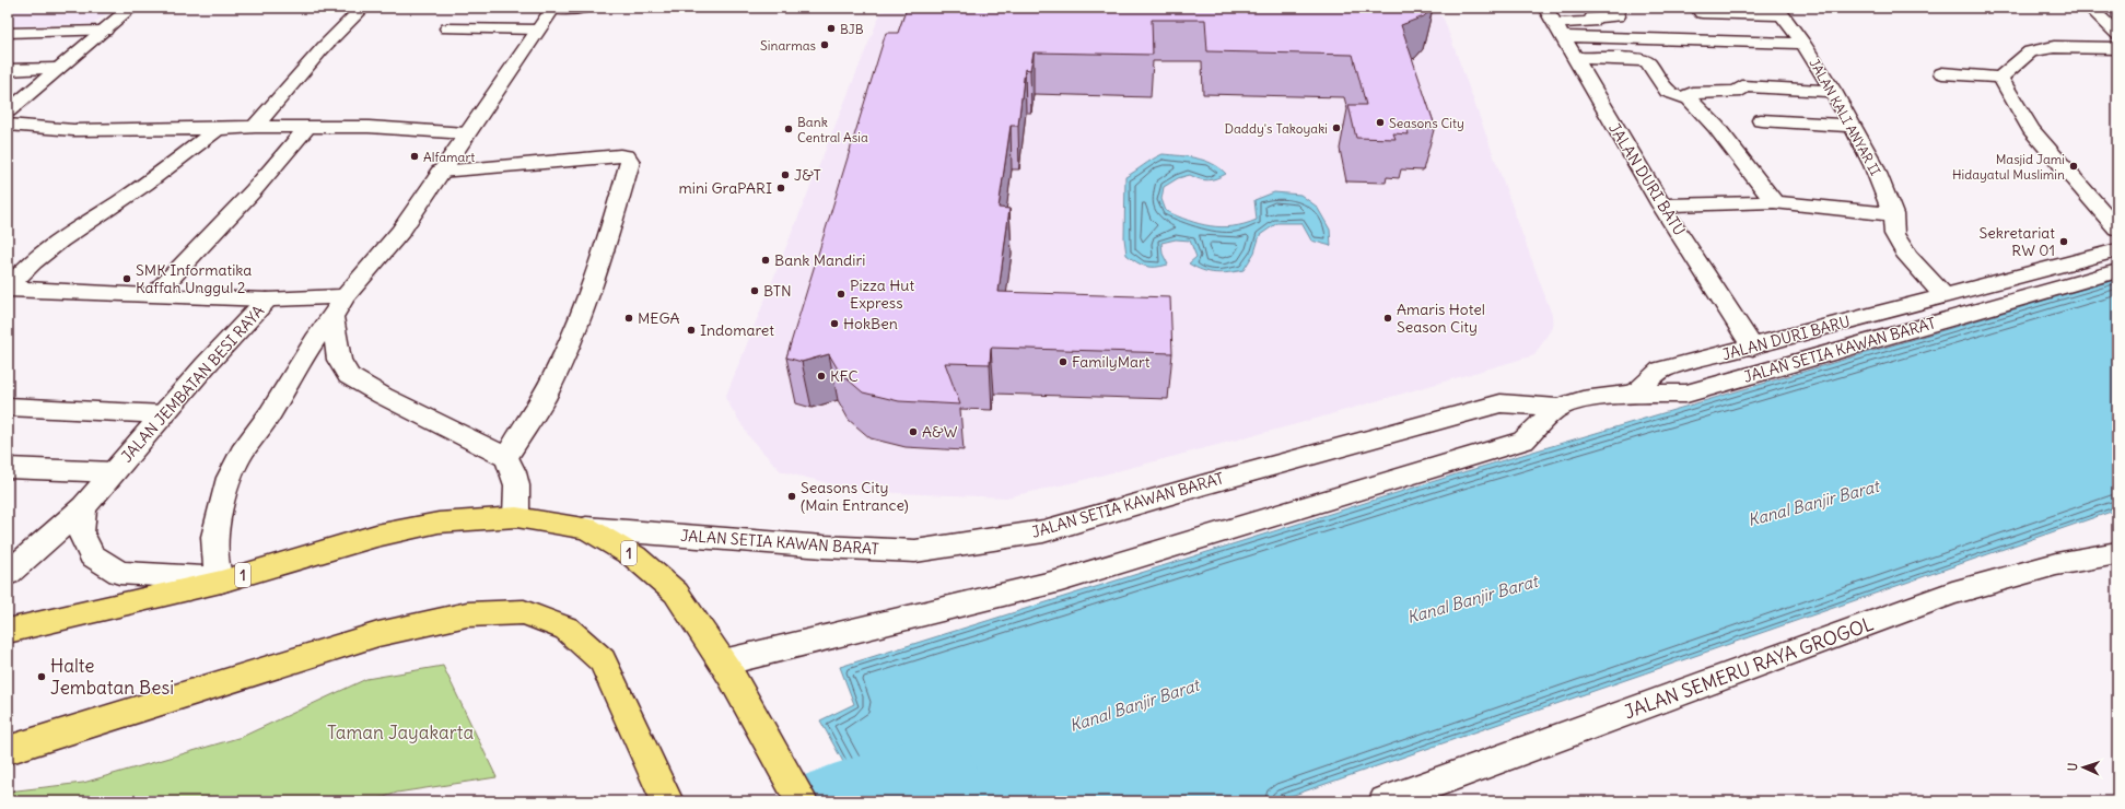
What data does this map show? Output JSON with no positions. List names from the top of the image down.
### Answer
{
  "streets": {
    "highway": ["1"],
    "street": [
      "JALAN KALI ANYAR II",
      "JALAN DURI BATU",
      "JALAN DURI BARU",
      "JALAN SETIA KAWAN BARAT",
      "JALAN JEMBATAN BESI RAYA",
      "JALAN SEMERU RAYA GROGOL"
    ]
  },
  "crossings": [
    ["JALAN KALI ANYAR II", "JALAN DURI BARU"],
    ["JALAN DURI BATU", "JALAN DURI BARU"],
    ["JALAN DURI BARU", "JALAN SETIA KAWAN BARAT"],
    ["JALAN SETIA KAWAN BARAT", "1"]
  ],
  "water": ["Kanal Banjir Barat"],
  "parks": ["Taman Jayakarta"],
  "places": [
    "BJB",
    "Sinarmas",
    "Seasons City",
    "Daddy's Takoyaki",
    "Bank Central Asia",
    "Alfamart",
    "Masjid Jami Hidayatul Muslimin",
    "J&T",
    "mini GraPARI",
    "Sekretariat RW 01",
    "Bank Mandiri",
    "SMK Informatika Kaffah Unggul 2",
    "BTN",
    "Pizza Hut Express",
    "MEGA",
    "Amaris Hotel Season City",
    "HokBen",
    "Indomaret",
    "FamilyMart",
    "KFC",
    "A&W",
    "Seasons City (Main Entrance)",
    "Halte Jembatan Besi"
  ],
  "north": "left"
}
